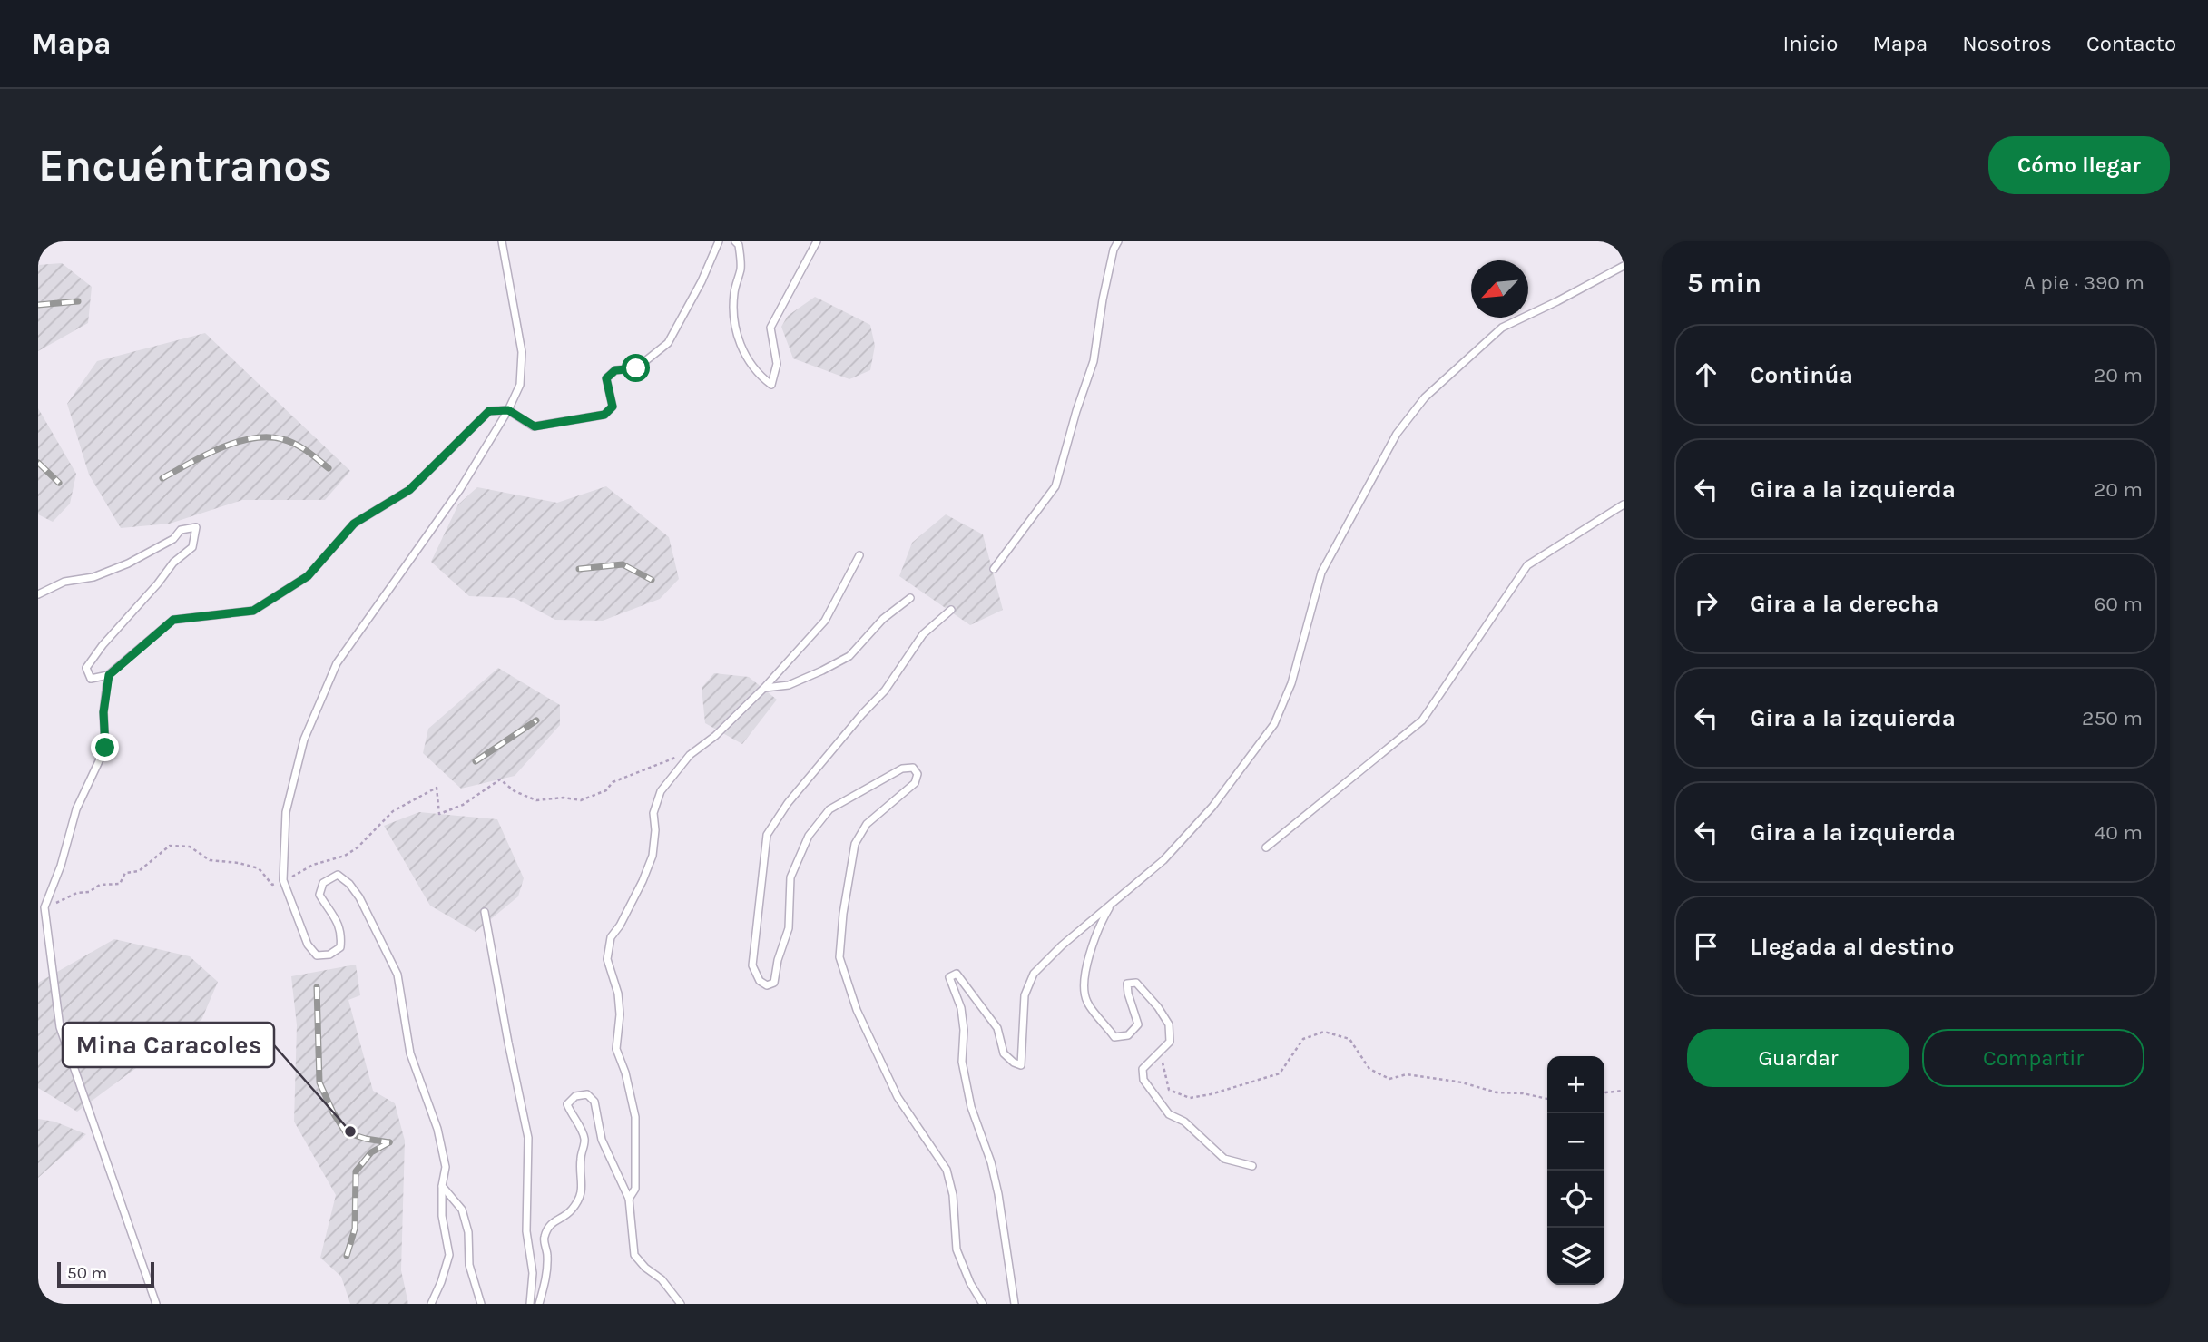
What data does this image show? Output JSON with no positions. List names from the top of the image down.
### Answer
{
  "places": ["Mina Caracoles"],
  "scale_bar": "50 m",
  "north": "bottom left",
  "page": {
    "header": "Mapa",
    "nav": [
      "Inicio",
      "Mapa",
      "Nosotros",
      "Contacto"
    ],
    "buttons": [
      "Cómo llegar",
      ["Guardar", "Compartir"]
    ],
    "title": "Encuéntranos",
    "heading": ["5 min", "A pie · 390 m"],
    "list": [
      ["Continúa", "20 m"],
      ["Gira a la izquierda", "20 m"],
      ["Gira a la derecha", "60 m"],
      ["Gira a la izquierda", "250 m"],
      ["Gira a la izquierda", "40 m"],
      "Llegada al destino"
    ],
    "map_buttons": ["+", "−"],
    "scale": "50 m"
  }
}
